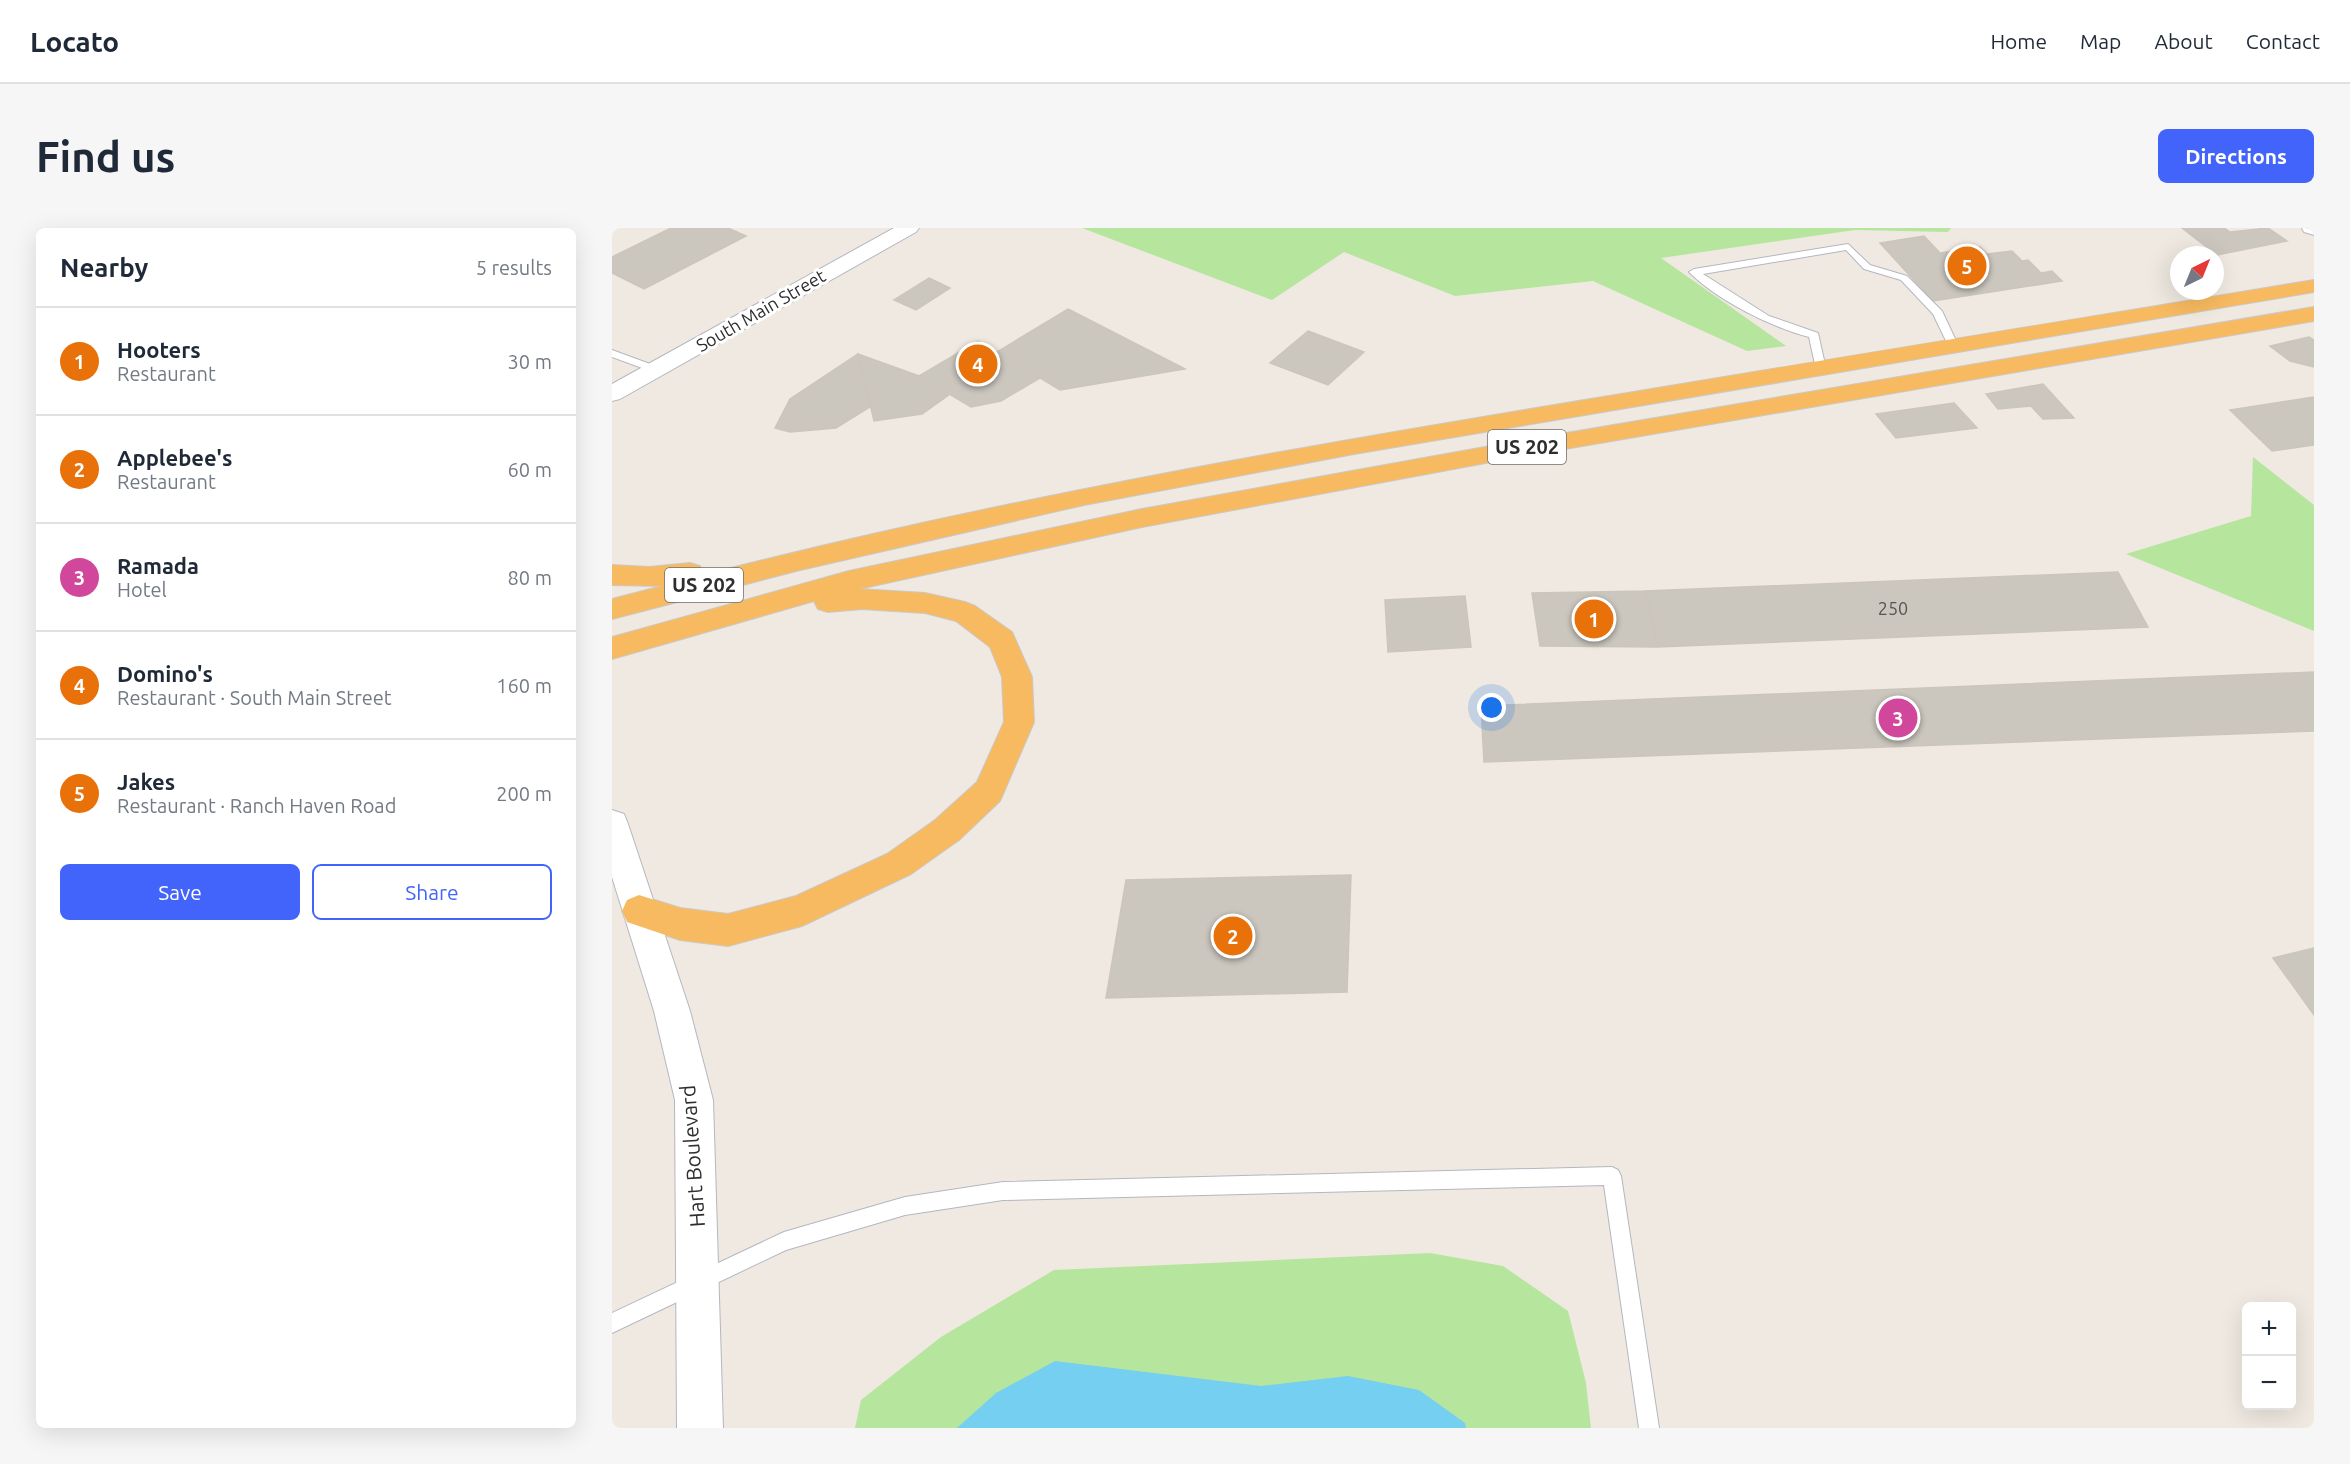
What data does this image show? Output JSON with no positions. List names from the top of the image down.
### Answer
{
  "streets": {
    "highway": ["US 202"],
    "street": ["South Main Street", "Hart Boulevard"]
  },
  "house_numbers": ["250"],
  "north": "top right",
  "page": {
    "header": "Locato",
    "nav": [
      "Home",
      "Map",
      "About",
      "Contact"
    ],
    "buttons": [
      "Directions",
      ["Save", "Share"]
    ],
    "title": "Find us",
    "heading": ["Nearby", "5 results"],
    "pins": [
      "5",
      "4",
      "1",
      "3",
      "2"
    ],
    "list": [
      {
        "mark": "1",
        "name": "Hooters",
        "note": "Restaurant",
        "value": "30 m"
      },
      {
        "mark": "2",
        "name": "Applebee's",
        "note": "Restaurant",
        "value": "60 m"
      },
      {
        "mark": "3",
        "name": "Ramada",
        "note": "Hotel",
        "value": "80 m"
      },
      {
        "mark": "4",
        "name": "Domino's",
        "note": "Restaurant · South Main Street",
        "value": "160 m"
      },
      {
        "mark": "5",
        "name": "Jakes",
        "note": "Restaurant · Ranch Haven Road",
        "value": "200 m"
      }
    ],
    "map_buttons": ["+", "−"]
  }
}
